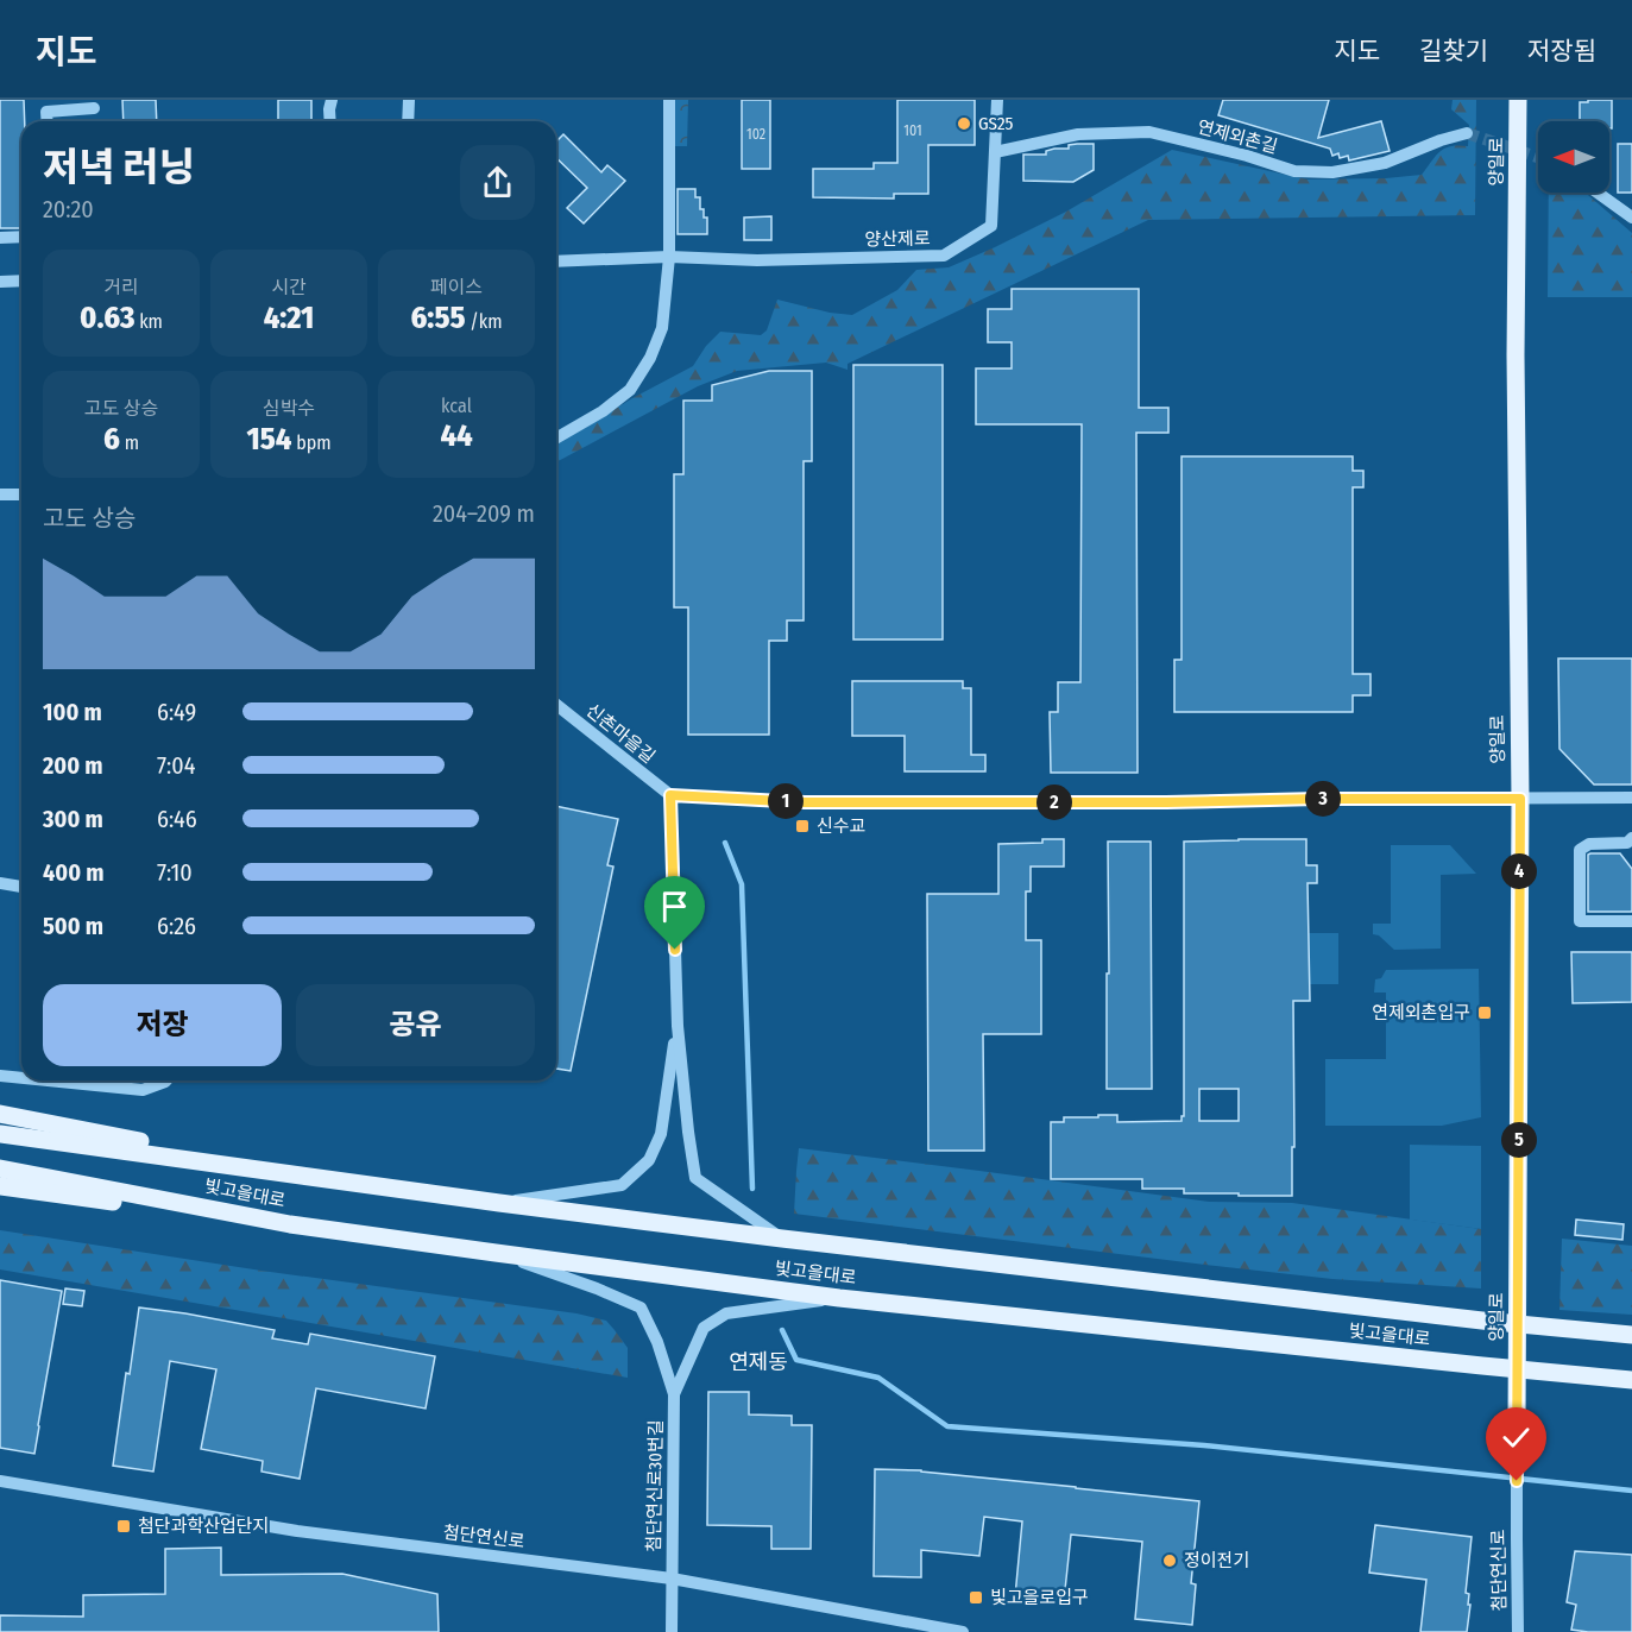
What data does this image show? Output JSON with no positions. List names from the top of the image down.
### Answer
{
  "streets": {
    "main road": ["양일로", "빛고을대로"],
    "street": [
      "연제외촌길",
      "양산제로",
      "신촌마을길",
      "첨단연신로30번길",
      "첨단연신로"
    ]
  },
  "crossings": [
    ["연제외촌길", "양산제로"],
    ["양일로", "첨단연신로"],
    ["첨단연신로30번길", "첨단연신로"]
  ],
  "districts": ["연제동"],
  "places": {
    "other": ["GS25", "정이전기"],
    "transit": [
      "신수교",
      "연제외촌입구",
      "첨단과학산업단지",
      "빛고을로입구"
    ]
  },
  "house_numbers": ["101", "102"],
  "north": "left",
  "page": {
    "header": "지도",
    "nav": ["지도", "길찾기", "저장됨"],
    "heading": ["저녁 러닝", "20:20"],
    "stats": [
      ["거리", "0.63 km"],
      ["시간", "4:21"],
      ["페이스", "6:55 /km"],
      ["고도 상승", "6 m"],
      ["심박수", "154 bpm"],
      ["kcal", "44"]
    ],
    "chart": ["고도 상승", "204–209 m"],
    "list": [
      {
        "name": "100 m",
        "note": "6:49"
      },
      {
        "name": "200 m",
        "note": "7:04"
      },
      {
        "name": "300 m",
        "note": "6:46"
      },
      {
        "name": "400 m",
        "note": "7:10"
      },
      {
        "name": "500 m",
        "note": "6:26"
      }
    ],
    "pins": [
      "3",
      "1",
      "2",
      "4",
      "5"
    ],
    "buttons": ["저장", "공유"]
  }
}
